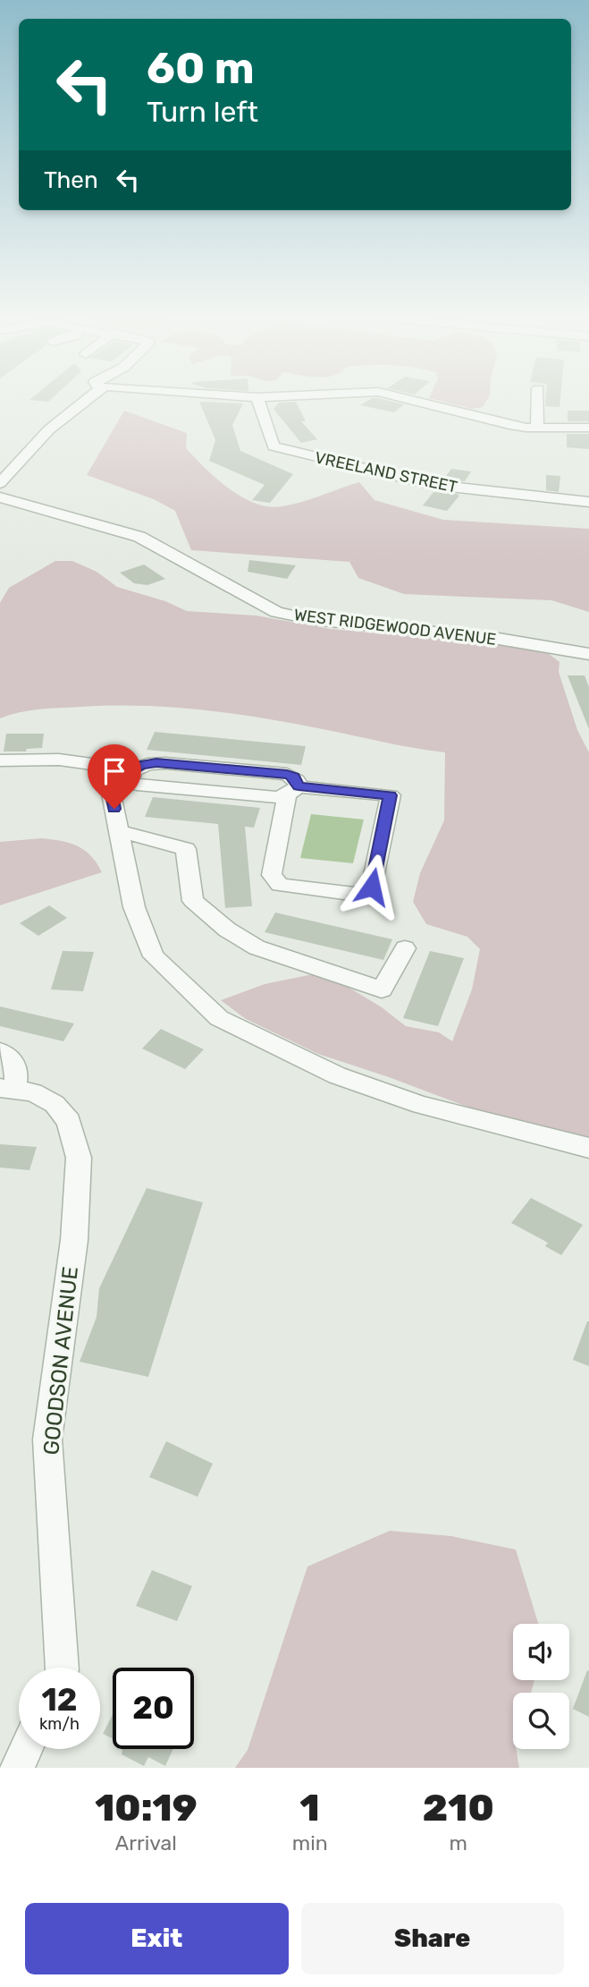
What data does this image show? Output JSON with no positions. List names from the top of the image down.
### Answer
{
  "streets": {
    "street": ["VREELAND STREET", "WEST RIDGEWOOD AVENUE", "GOODSON AVENUE"]
  },
  "page": {
    "turn": ["60 m", "Turn left"],
    "then": "Then",
    "speed": "12 km/h",
    "limit": "20",
    "eta": [
      "10:19",
      "Arrival",
      "1",
      "min",
      "210",
      "m"
    ],
    "buttons": ["Exit", "Share"]
  }
}
